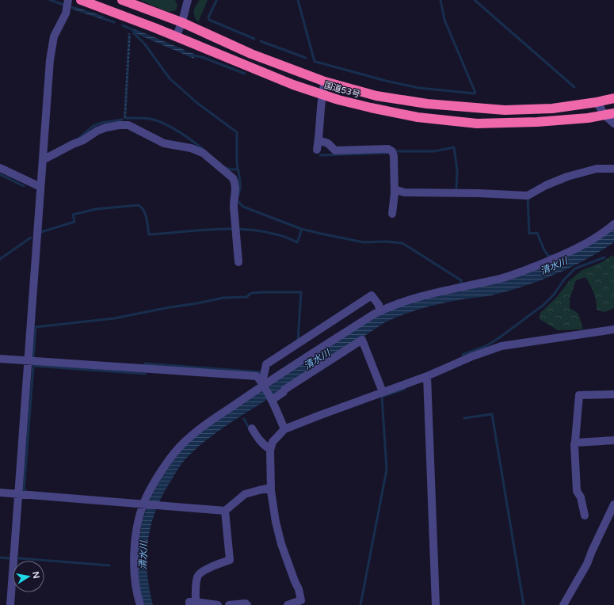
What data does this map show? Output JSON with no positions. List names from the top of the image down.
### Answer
{
  "streets": {
    "highway": ["国道53号"]
  },
  "water": ["清水川"],
  "north": "right"
}
